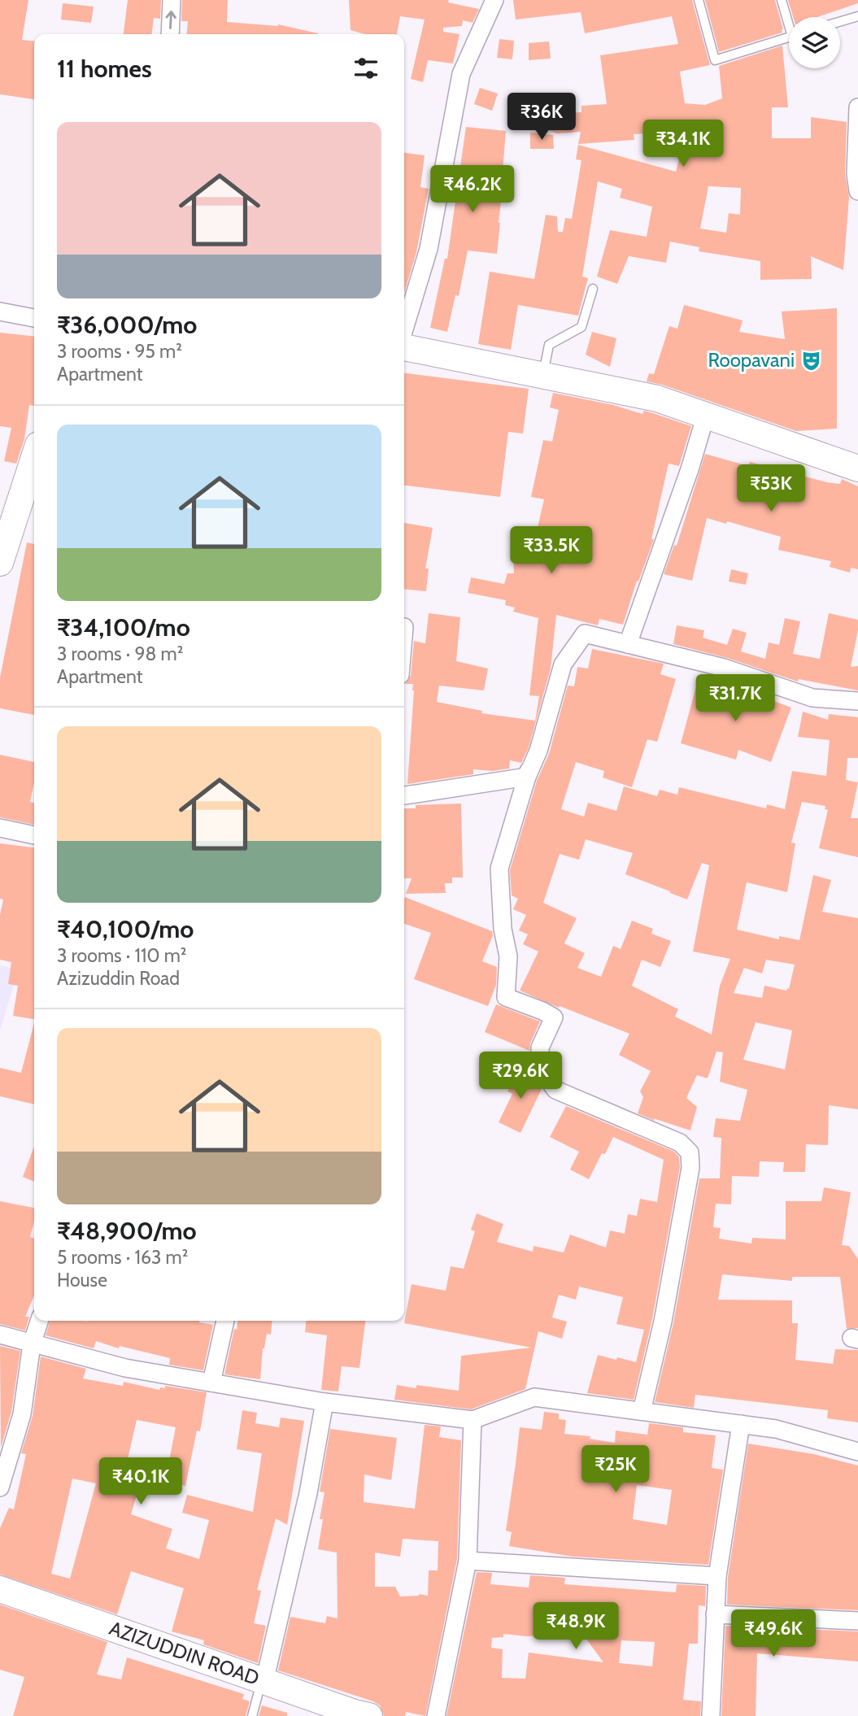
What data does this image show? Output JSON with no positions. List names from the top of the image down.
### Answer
{
  "streets": {
    "street": ["AZIZUDDIN ROAD"]
  },
  "places": {
    "theatre": ["Roopavani"]
  },
  "page": {
    "heading": "11 homes",
    "price": [
      "₹36K",
      "₹34.1K",
      "₹46.2K",
      "₹53K",
      "₹33.5K",
      "₹31.7K",
      "₹29.6K",
      "₹25K",
      "₹40.1K",
      "₹48.9K",
      "₹49.6K"
    ],
    "list": [
      {
        "name": "₹36,000/mo",
        "note": "3 rooms · 95 m² · Apartment"
      },
      {
        "name": "₹34,100/mo",
        "note": "3 rooms · 98 m² · Apartment"
      },
      {
        "name": "₹40,100/mo",
        "note": "3 rooms · 110 m² · Azizuddin Road"
      },
      {
        "name": "₹48,900/mo",
        "note": "5 rooms · 163 m² · House"
      }
    ]
  }
}
